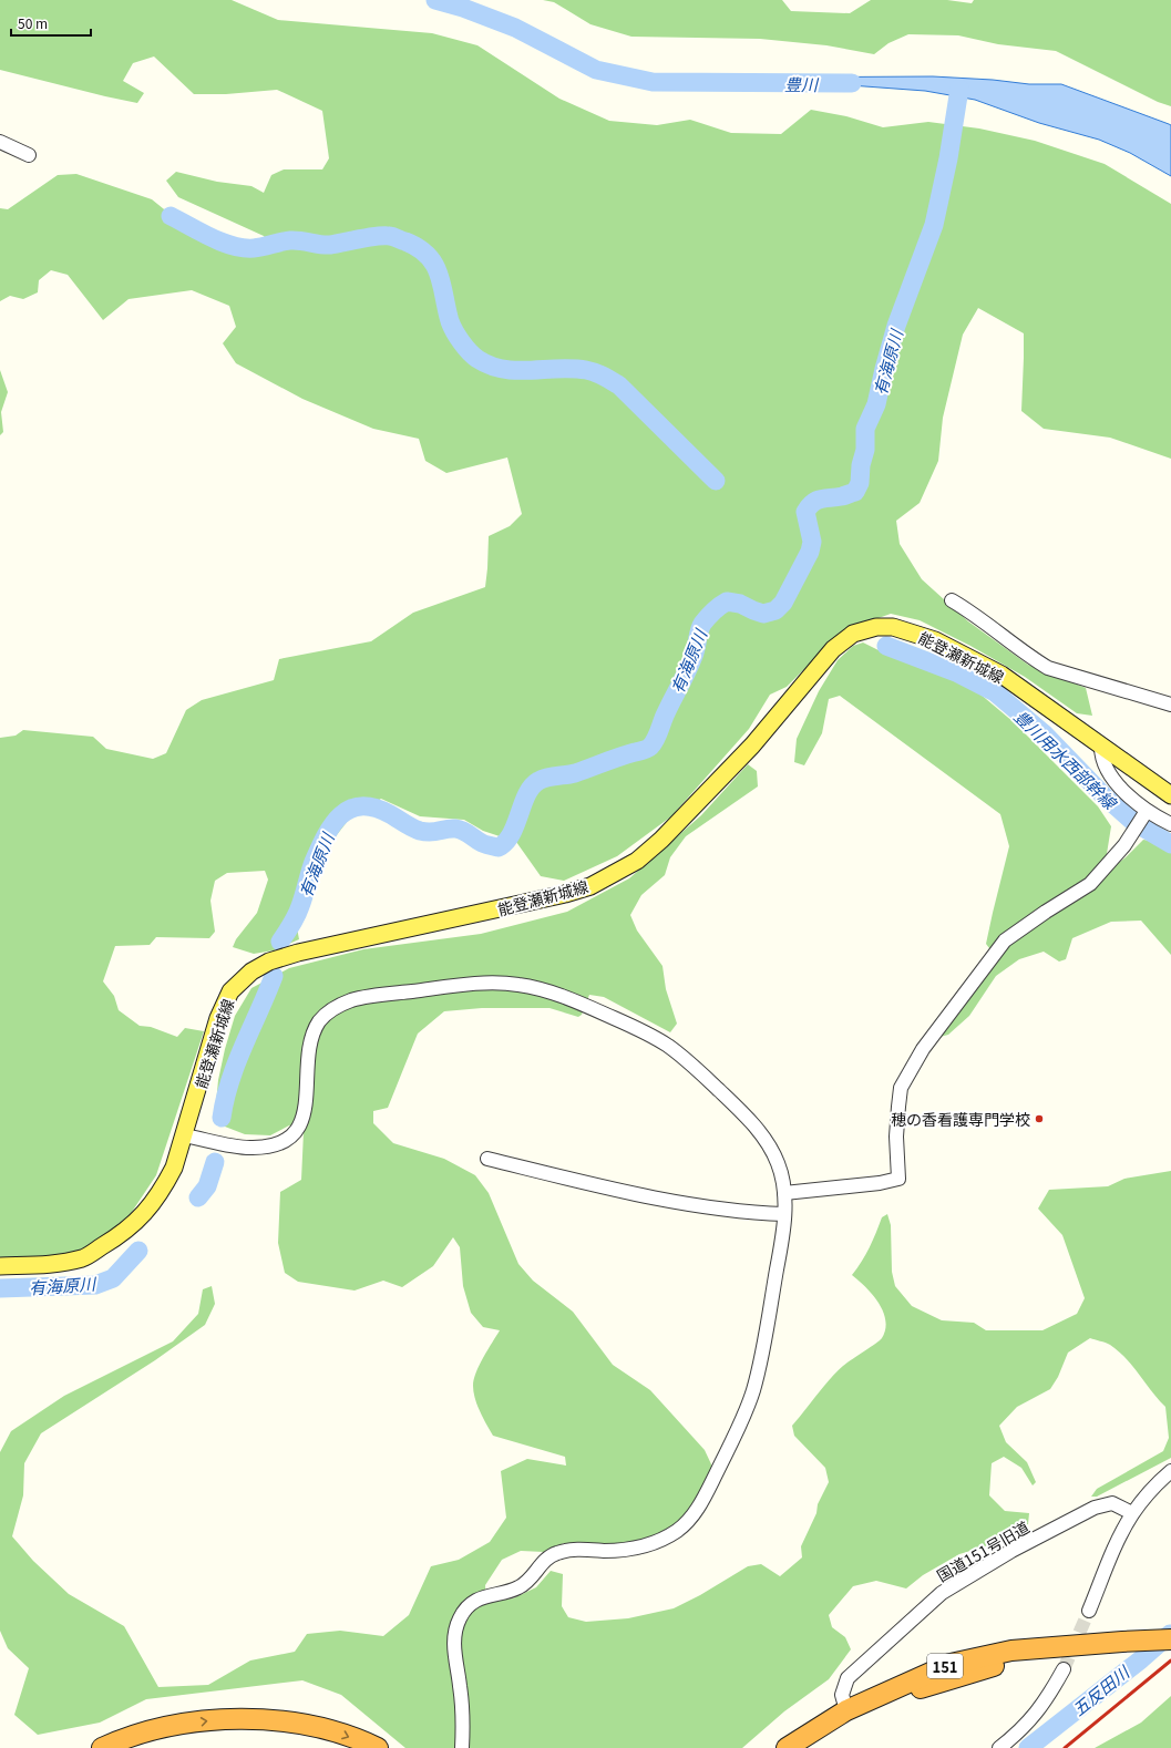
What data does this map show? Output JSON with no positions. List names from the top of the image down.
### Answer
{
  "streets": {
    "highway": ["151"],
    "main road": ["能登瀬新城線"],
    "street": ["国道151号旧道"]
  },
  "crossings": [
    ["国道151号旧道", "151"]
  ],
  "water": [
    "豊川",
    "有海原川",
    "豊川用水西部幹線",
    "五反田川"
  ],
  "places": ["穂の香看護専門学校"],
  "scale_bar": "50 m"
}
